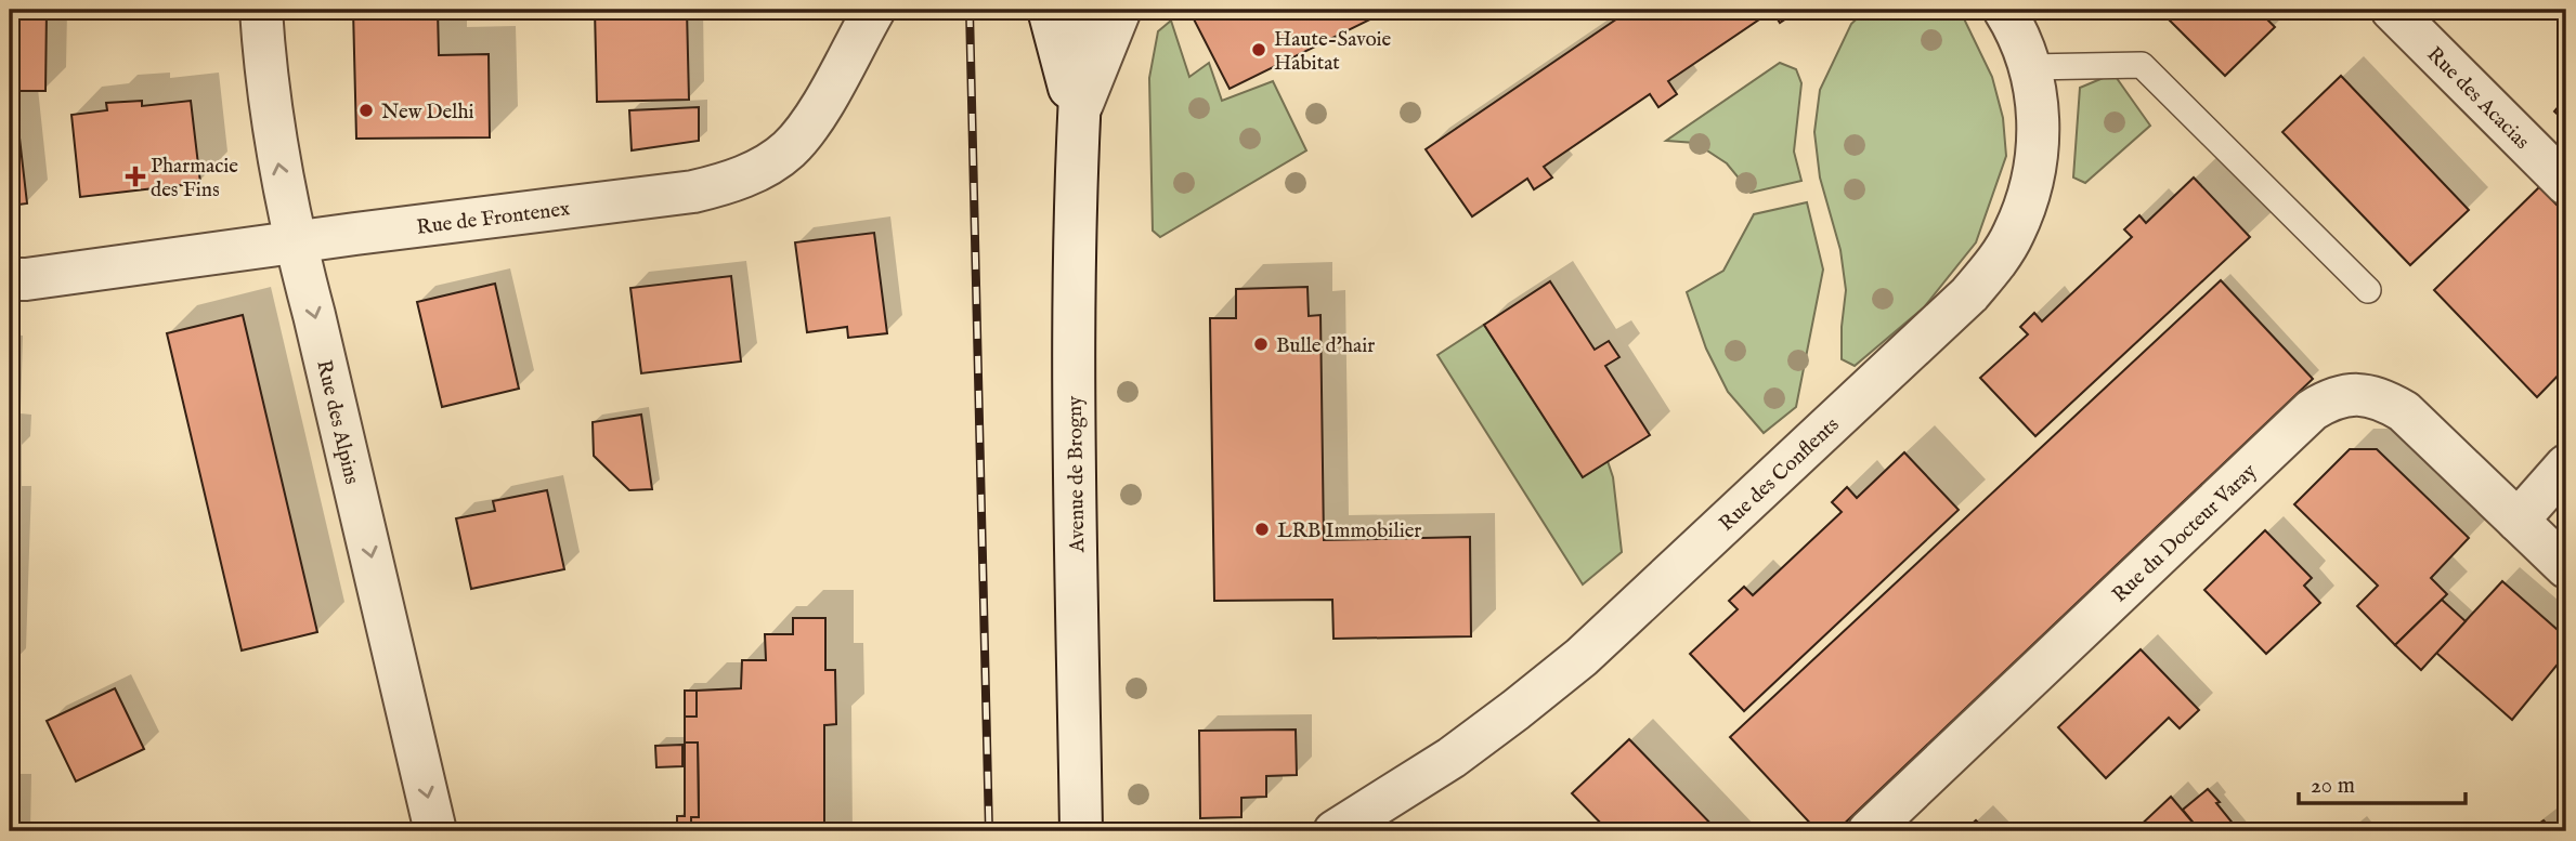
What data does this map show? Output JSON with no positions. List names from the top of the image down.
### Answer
{
  "streets": {
    "street": [
      "Rue des Acacias",
      "Rue de Frontenex",
      "Rue des Alpins",
      "Rue des Conflents",
      "Avenue de Brogny",
      "Rue du Docteur Varay"
    ]
  },
  "crossings": [
    ["Rue de Frontenex", "Rue des Alpins"]
  ],
  "places": {
    "other": [
      "Haute-Savoie Habitat",
      "New Delhi",
      "Bulle d'hair",
      "LRB Immobilier"
    ],
    "health": ["Pharmacie des Fins"]
  },
  "scale_bar": "20 m"
}
